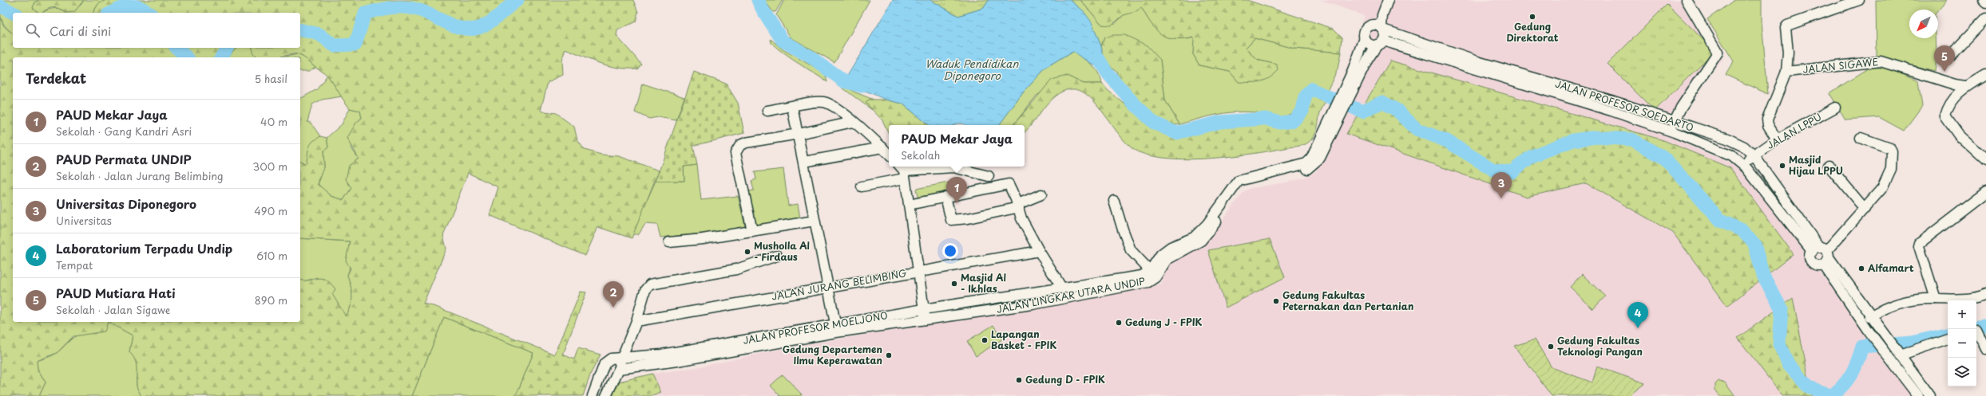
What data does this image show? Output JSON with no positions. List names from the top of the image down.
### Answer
{
  "streets": {
    "street": [
      "JALAN SIGAWE",
      "JALAN PROFESOR SOEDARTO",
      "JALAN LPPU",
      "JALAN JURANG BELIMBING",
      "JALAN LINGKAR UTARA UNDIP",
      "JALAN PROFESOR MOELJONO"
    ]
  },
  "crossings": [
    ["JALAN PROFESOR SOEDARTO", "JALAN LPPU"],
    ["JALAN PROFESOR SOEDARTO", "JALAN LINGKAR UTARA UNDIP"],
    ["JALAN LINGKAR UTARA UNDIP", "JALAN PROFESOR MOELJONO"]
  ],
  "water": ["Waduk Pendidikan Diponegoro"],
  "places": [
    "Gedung Direktorat",
    "Masjid Hijau LPPU",
    "Musholla Al - Firdaus",
    "Alfamart",
    "Masjid Al - Ikhlas",
    "Gedung Fakultas Peternakan dan Pertanian",
    "Gedung J - FPIK",
    "Lapangan Basket - FPIK",
    "Gedung Fakultas Teknologi Pangan",
    "Gedung Departemen Ilmu Keperawatan",
    "Gedung D - FPIK"
  ],
  "north": "bottom left",
  "page": {
    "search": "Cari di sini",
    "pins": [
      "5",
      "3",
      "1",
      "2",
      "4"
    ],
    "heading": ["Terdekat", "5 hasil"],
    "list": [
      {
        "mark": "1",
        "name": "PAUD Mekar Jaya",
        "note": "Sekolah · Gang Kandri Asri",
        "value": "40 m"
      },
      {
        "mark": "2",
        "name": "PAUD Permata UNDIP",
        "note": "Sekolah · Jalan Jurang Belimbing",
        "value": "300 m"
      },
      {
        "mark": "3",
        "name": "Universitas Diponegoro",
        "note": "Universitas",
        "value": "490 m"
      },
      {
        "mark": "4",
        "name": "Laboratorium Terpadu Undip",
        "note": "Tempat",
        "value": "610 m"
      },
      {
        "mark": "5",
        "name": "PAUD Mutiara Hati",
        "note": "Sekolah · Jalan Sigawe",
        "value": "890 m"
      }
    ],
    "popup": ["PAUD Mekar Jaya", "Sekolah"],
    "map_buttons": ["+", "−"]
  }
}
